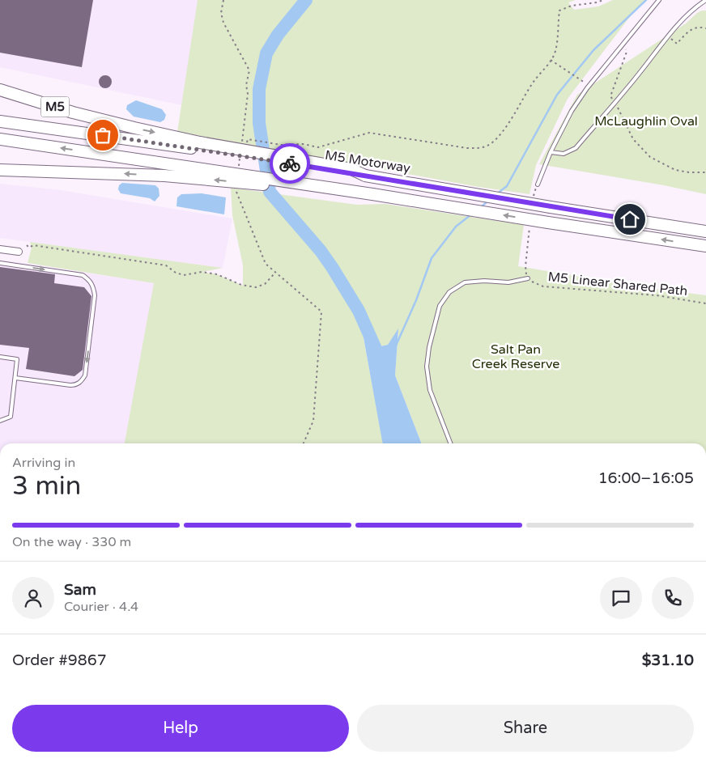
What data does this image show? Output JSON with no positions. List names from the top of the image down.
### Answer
{
  "streets": {
    "highway": ["M5", "M5 Motorway"],
    "path": ["M5 Linear Shared Path"]
  },
  "crossings": [
    ["M5", "M5 Motorway"]
  ],
  "parks": ["McLaughlin Oval", "Salt Pan Creek Reserve"],
  "page": {
    "heading": ["3 min", "Arriving in", "16:00–16:05"],
    "panel": [
      "Sam",
      "Courier · 4.4",
      "Order #9867",
      "$31.10"
    ],
    "bar": "On the way · 330 m",
    "buttons": ["Help", "Share"]
  }
}
